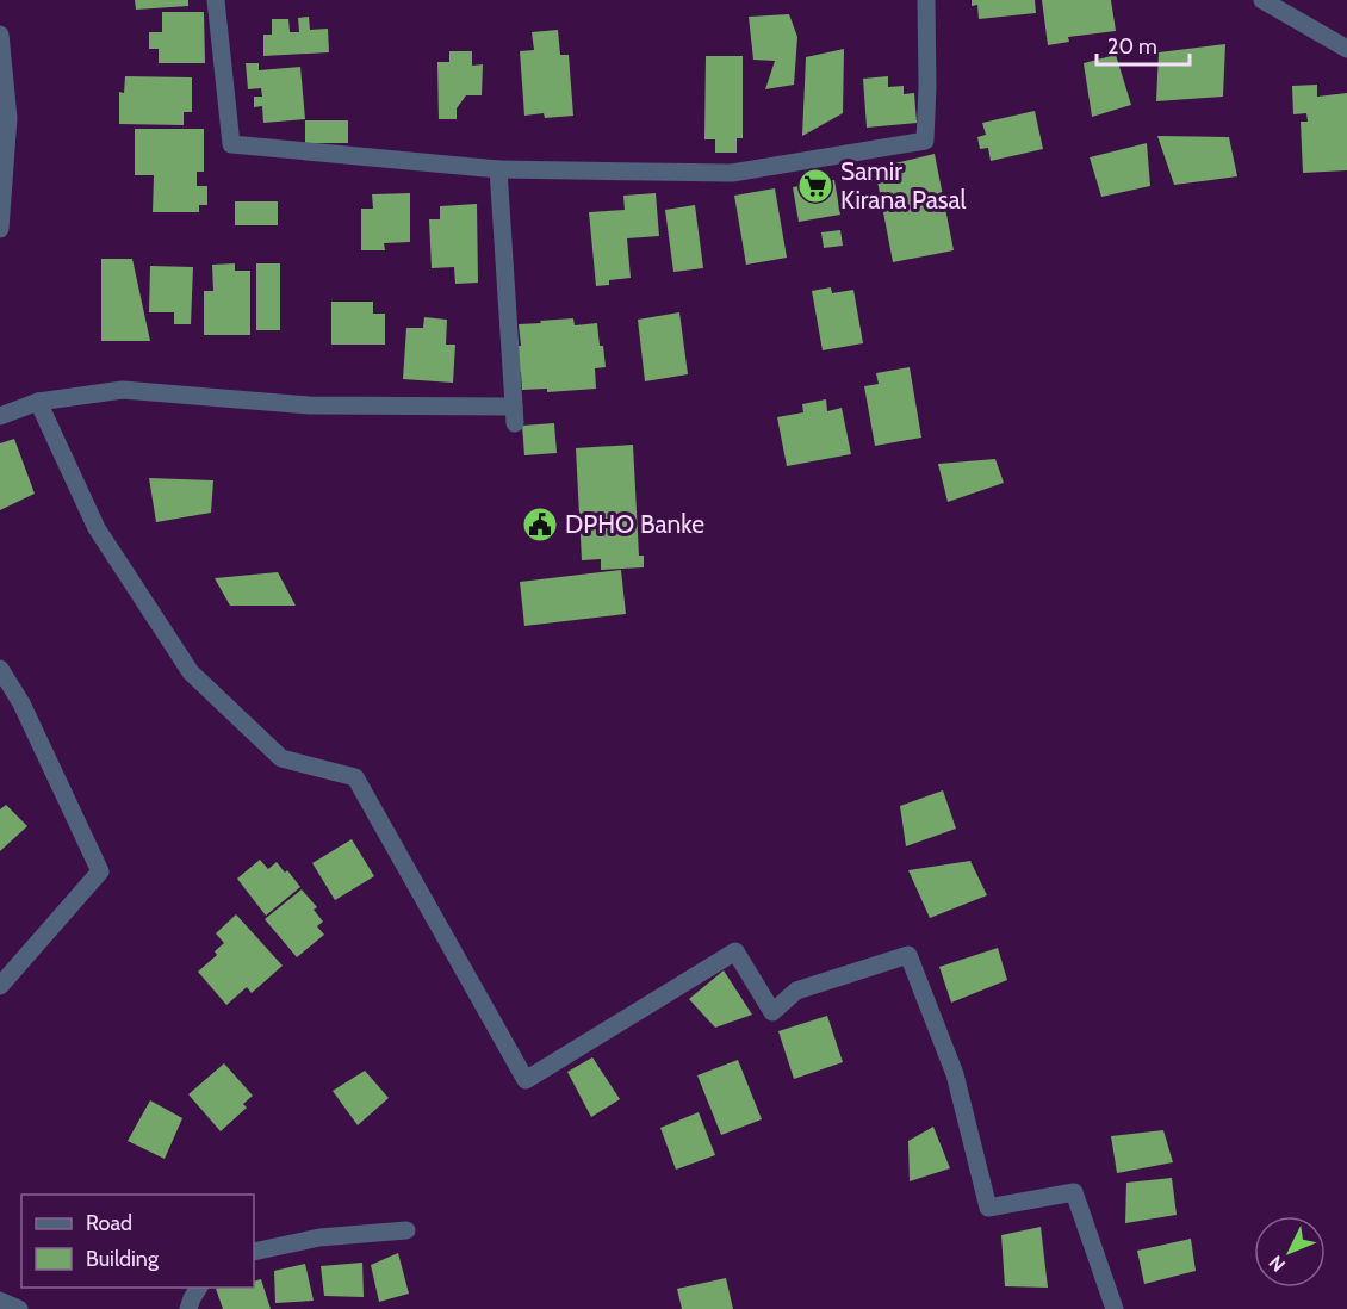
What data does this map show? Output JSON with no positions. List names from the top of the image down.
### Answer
{
  "places": {
    "supermarket": ["Samir Kirana Pasal"],
    "public building": ["DPHO Banke"]
  },
  "legend": ["Road", "Building"],
  "scale_bar": "20 m",
  "north": "bottom left"
}
